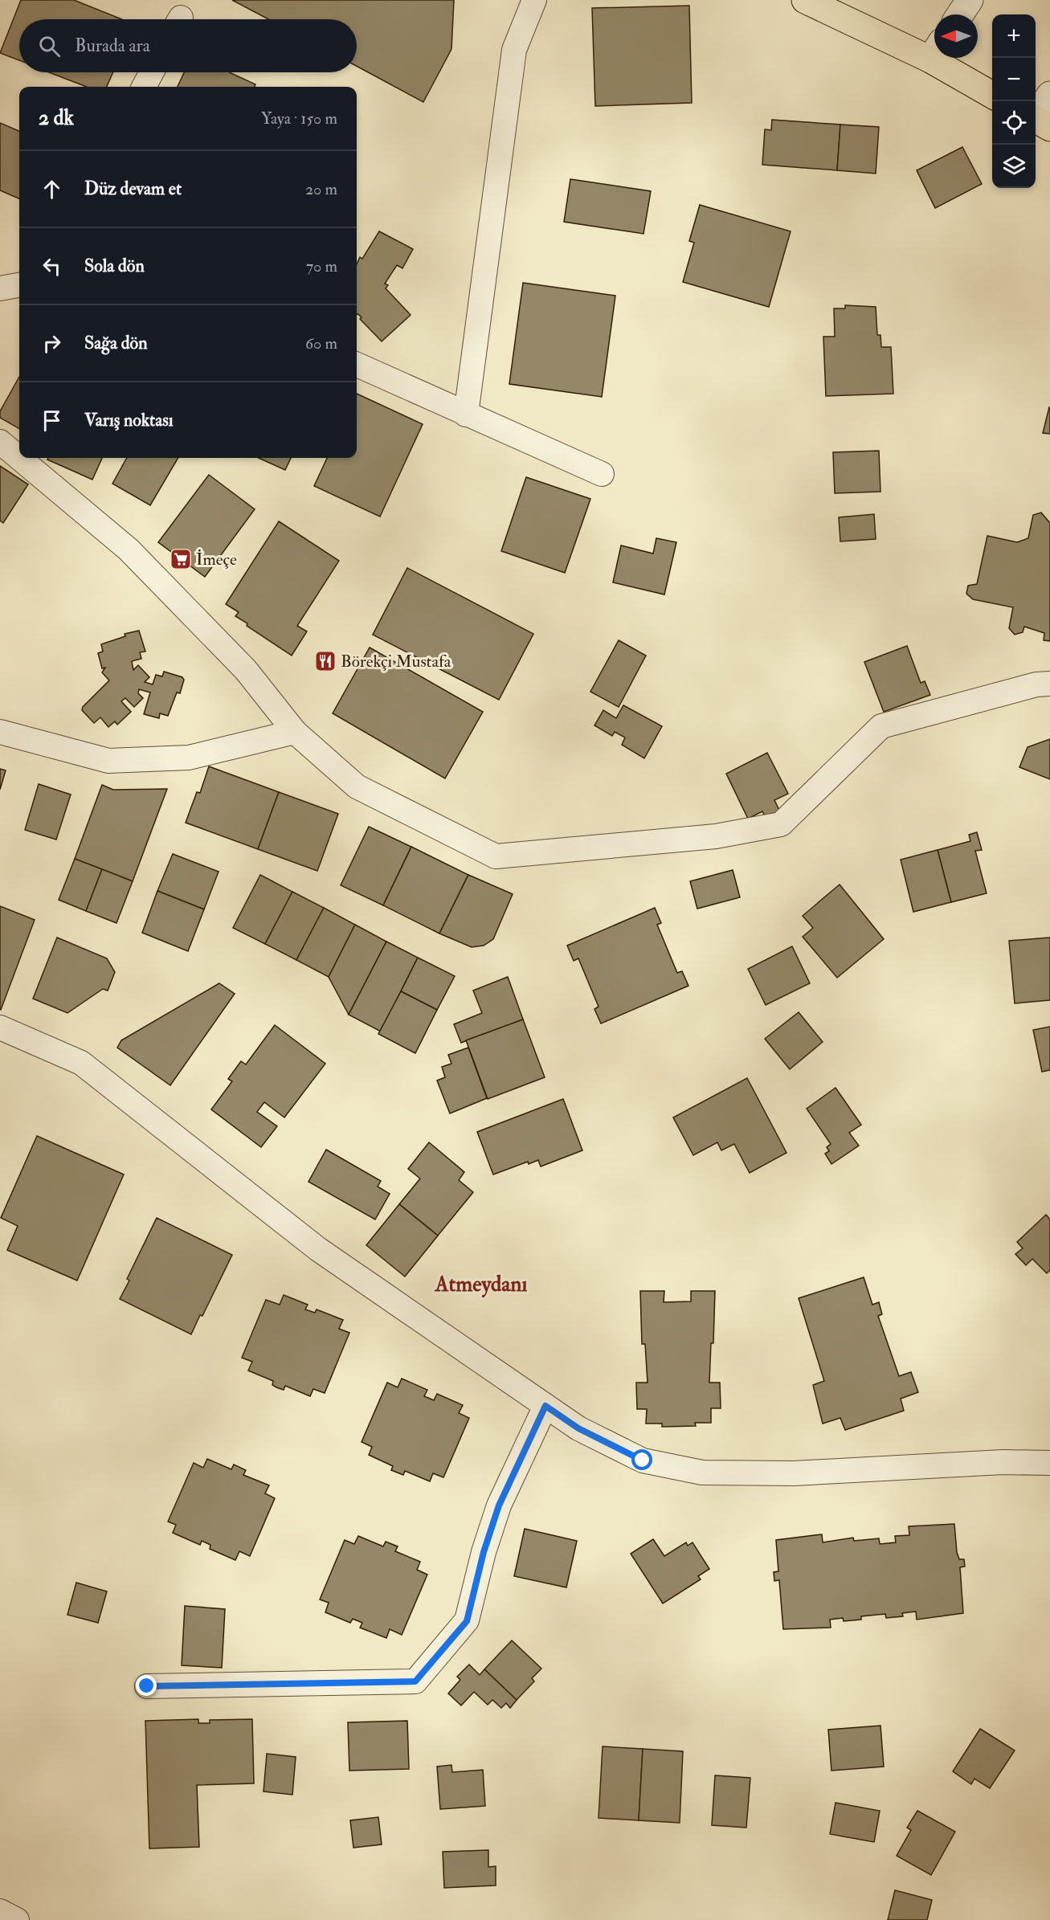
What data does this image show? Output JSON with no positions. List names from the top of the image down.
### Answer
{
  "districts": ["Atmeydanı"],
  "places": {
    "supermarket": ["İmeçe"],
    "restaurant": ["Börekçi Mustafa"]
  },
  "north": "left",
  "page": {
    "map_buttons": ["+", "−"],
    "search": "Burada ara",
    "heading": ["2 dk", "Yaya · 150 m"],
    "list": [
      ["Düz devam et", "20 m"],
      ["Sola dön", "70 m"],
      ["Sağa dön", "60 m"],
      "Varış noktası"
    ]
  }
}
